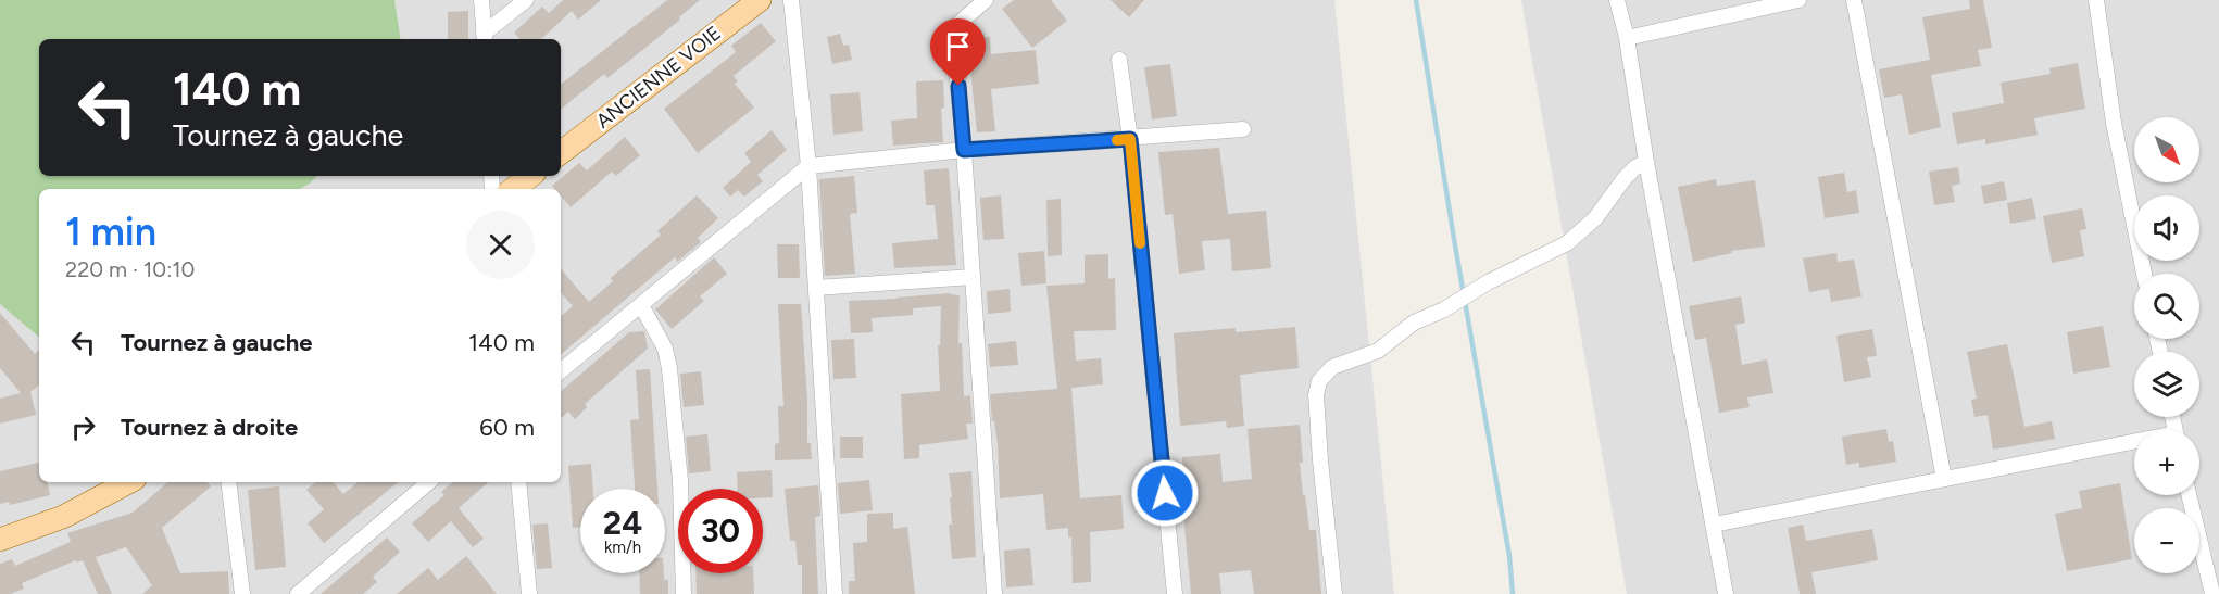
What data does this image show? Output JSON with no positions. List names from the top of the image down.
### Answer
{
  "streets": {
    "main road": ["ANCIENNE VOIE"]
  },
  "north": "bottom right",
  "page": {
    "turn": ["140 m", "Tournez à gauche"],
    "map_buttons": ["+", "−"],
    "heading": ["1 min", "220 m · 10:10"],
    "list": [
      {
        "name": "Tournez à gauche",
        "value": "140 m"
      },
      {
        "name": "Tournez à droite",
        "value": "60 m"
      }
    ],
    "speed": "24 km/h",
    "limit": "30"
  }
}
